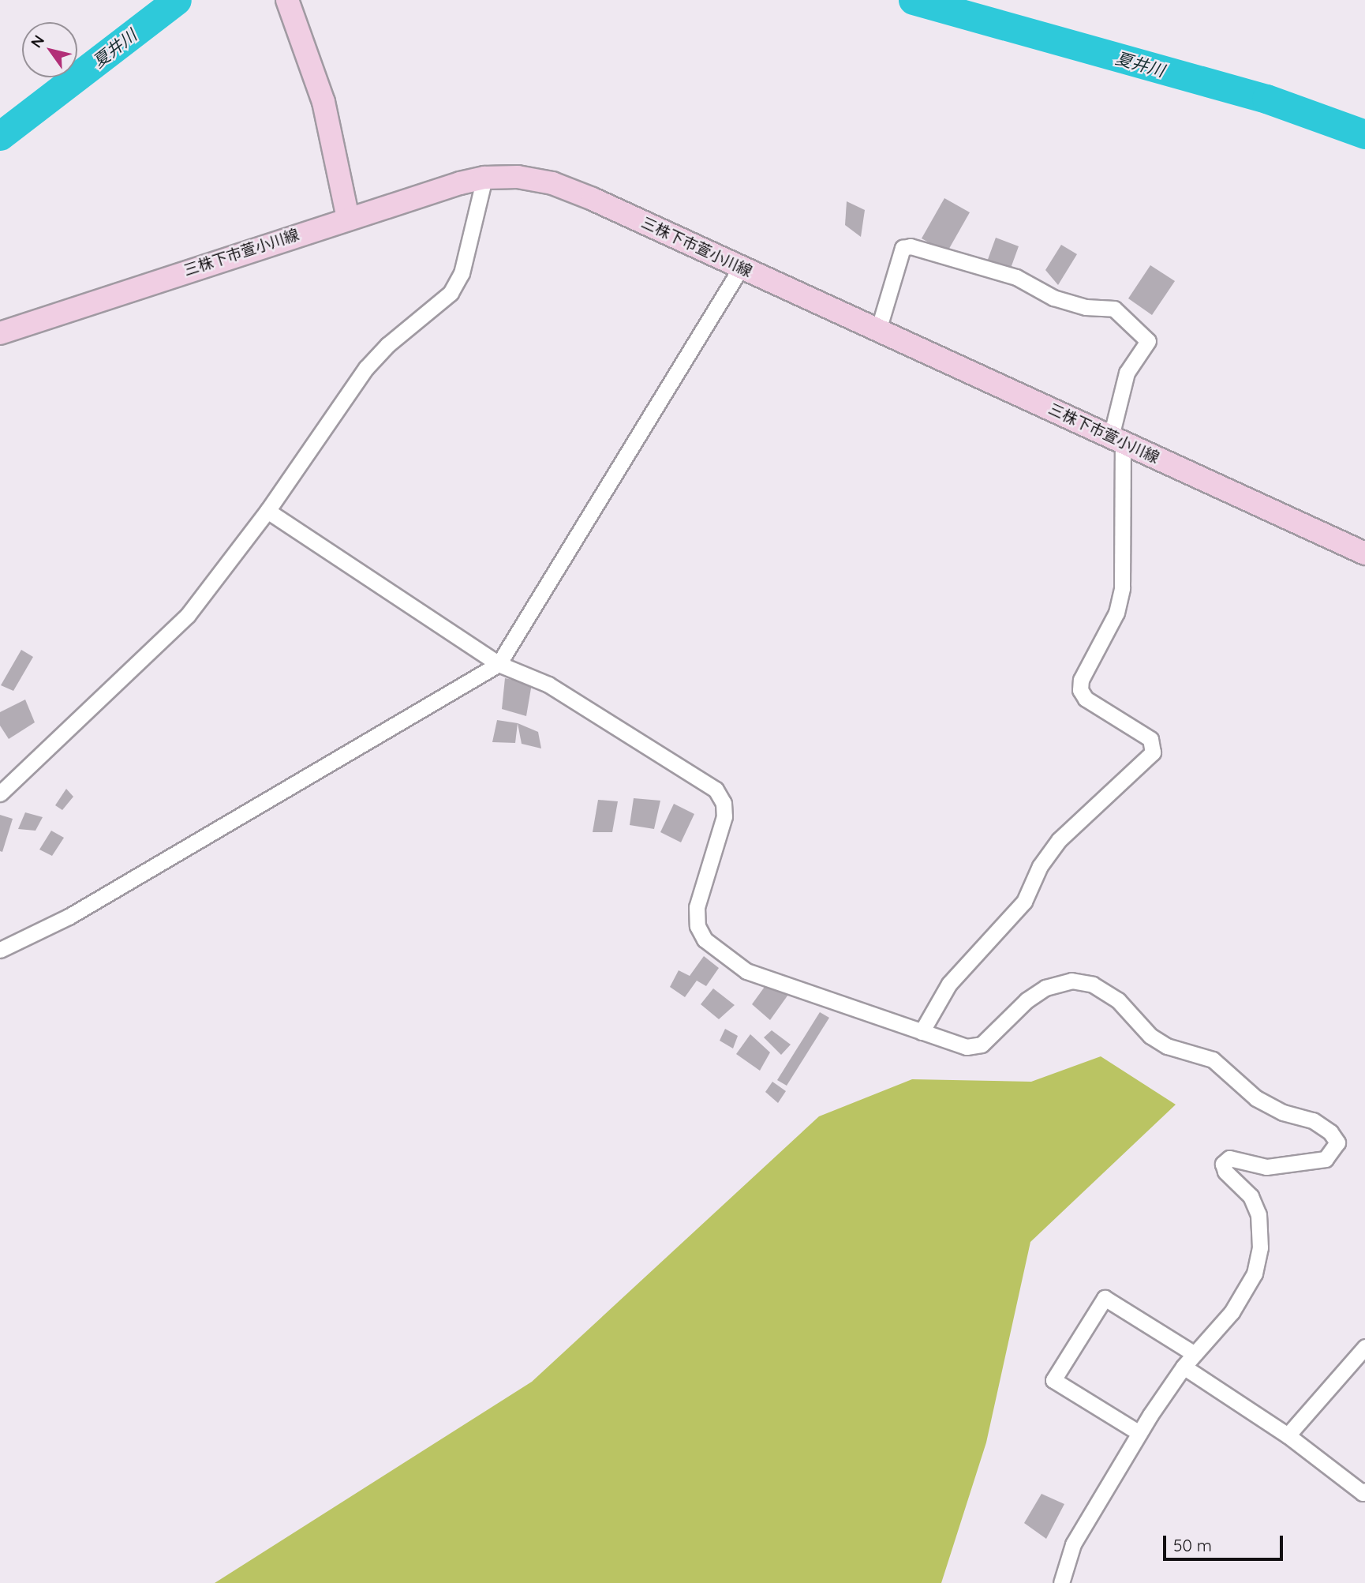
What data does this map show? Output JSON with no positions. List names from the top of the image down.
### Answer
{
  "streets": {
    "main road": ["三株下市萱小川線"]
  },
  "water": ["夏井川"],
  "scale_bar": "50 m",
  "north": "top left"
}
